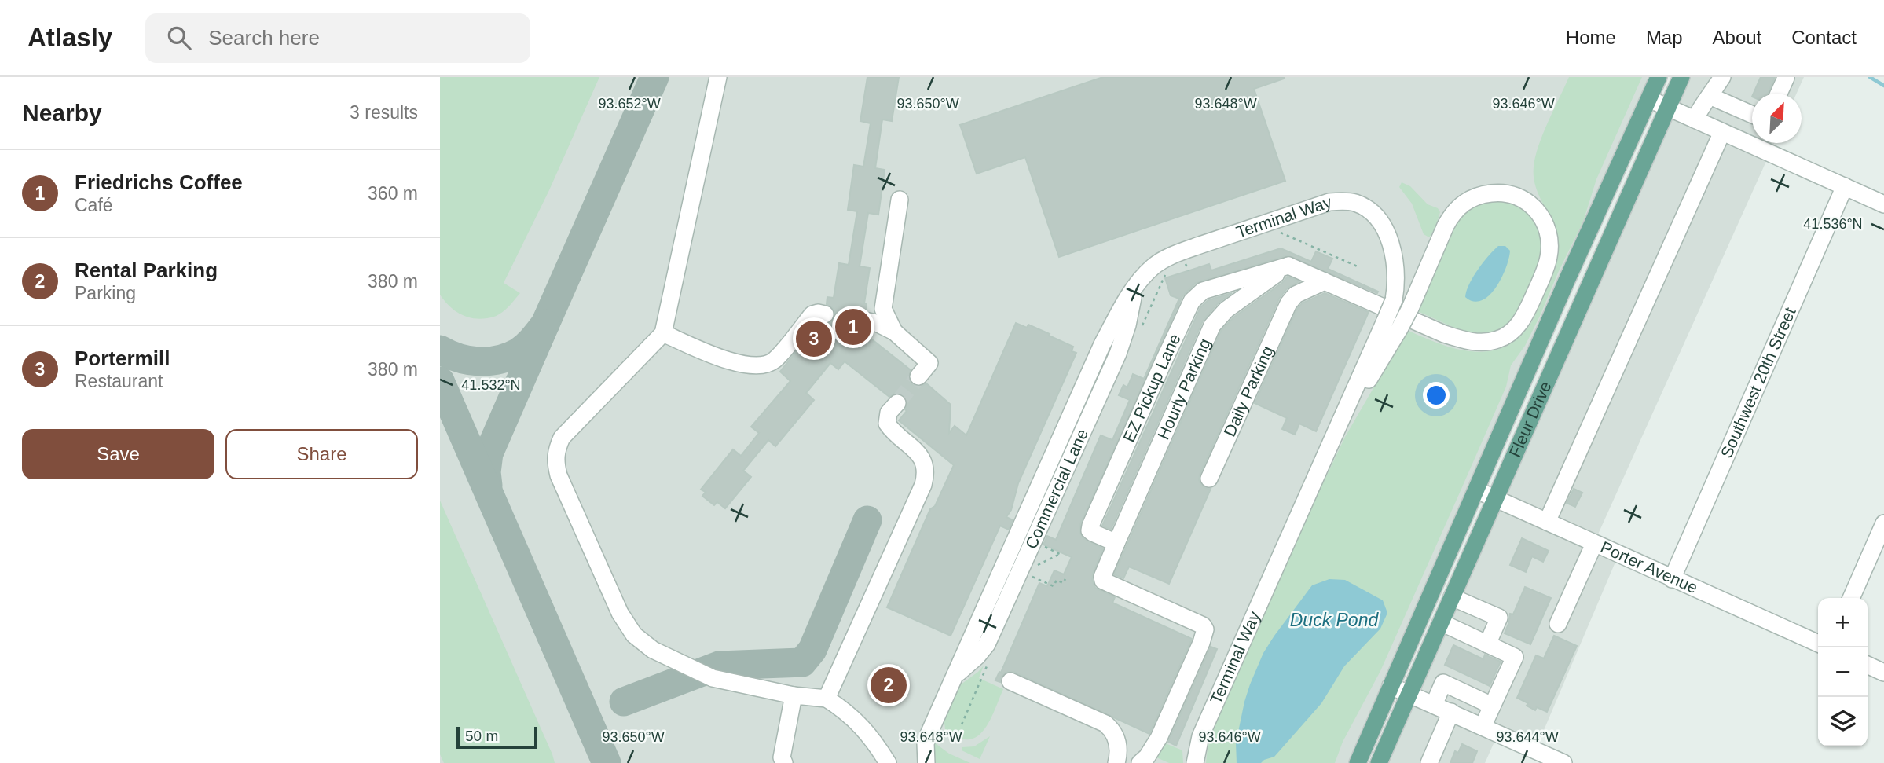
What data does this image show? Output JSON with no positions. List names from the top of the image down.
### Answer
{
  "streets": {
    "main road": ["Fleur Drive"],
    "street": [
      "Terminal Way",
      "Southwest 20th Street",
      "EZ Pickup Lane",
      "Hourly Parking",
      "Daily Parking",
      "Commercial Lane",
      "Porter Avenue"
    ]
  },
  "crossings": [
    ["Terminal Way", "Commercial Lane"],
    ["Southwest 20th Street", "Porter Avenue"],
    ["EZ Pickup Lane", "Hourly Parking"],
    ["Fleur Drive", "Porter Avenue"]
  ],
  "water": ["Duck Pond"],
  "scale_bar": "50 m",
  "north": "top right",
  "page": {
    "header": "Atlasly",
    "search": "Search here",
    "nav": [
      "Home",
      "Map",
      "About",
      "Contact"
    ],
    "heading": ["Nearby", "3 results"],
    "list": [
      {
        "mark": "1",
        "name": "Friedrichs Coffee",
        "note": "Café",
        "value": "360 m"
      },
      {
        "mark": "2",
        "name": "Rental Parking",
        "note": "Parking",
        "value": "380 m"
      },
      {
        "mark": "3",
        "name": "Portermill",
        "note": "Restaurant",
        "value": "380 m"
      }
    ],
    "pins": ["1", "3", "2"],
    "buttons": ["Save", "Share"],
    "map_buttons": ["+", "−"],
    "scale": "50 m"
  },
  "coordinates": [
    "93.652°W",
    "93.650°W",
    "93.648°W",
    "93.646°W",
    "41.536°N",
    "41.532°N",
    "93.644°W"
  ]
}
